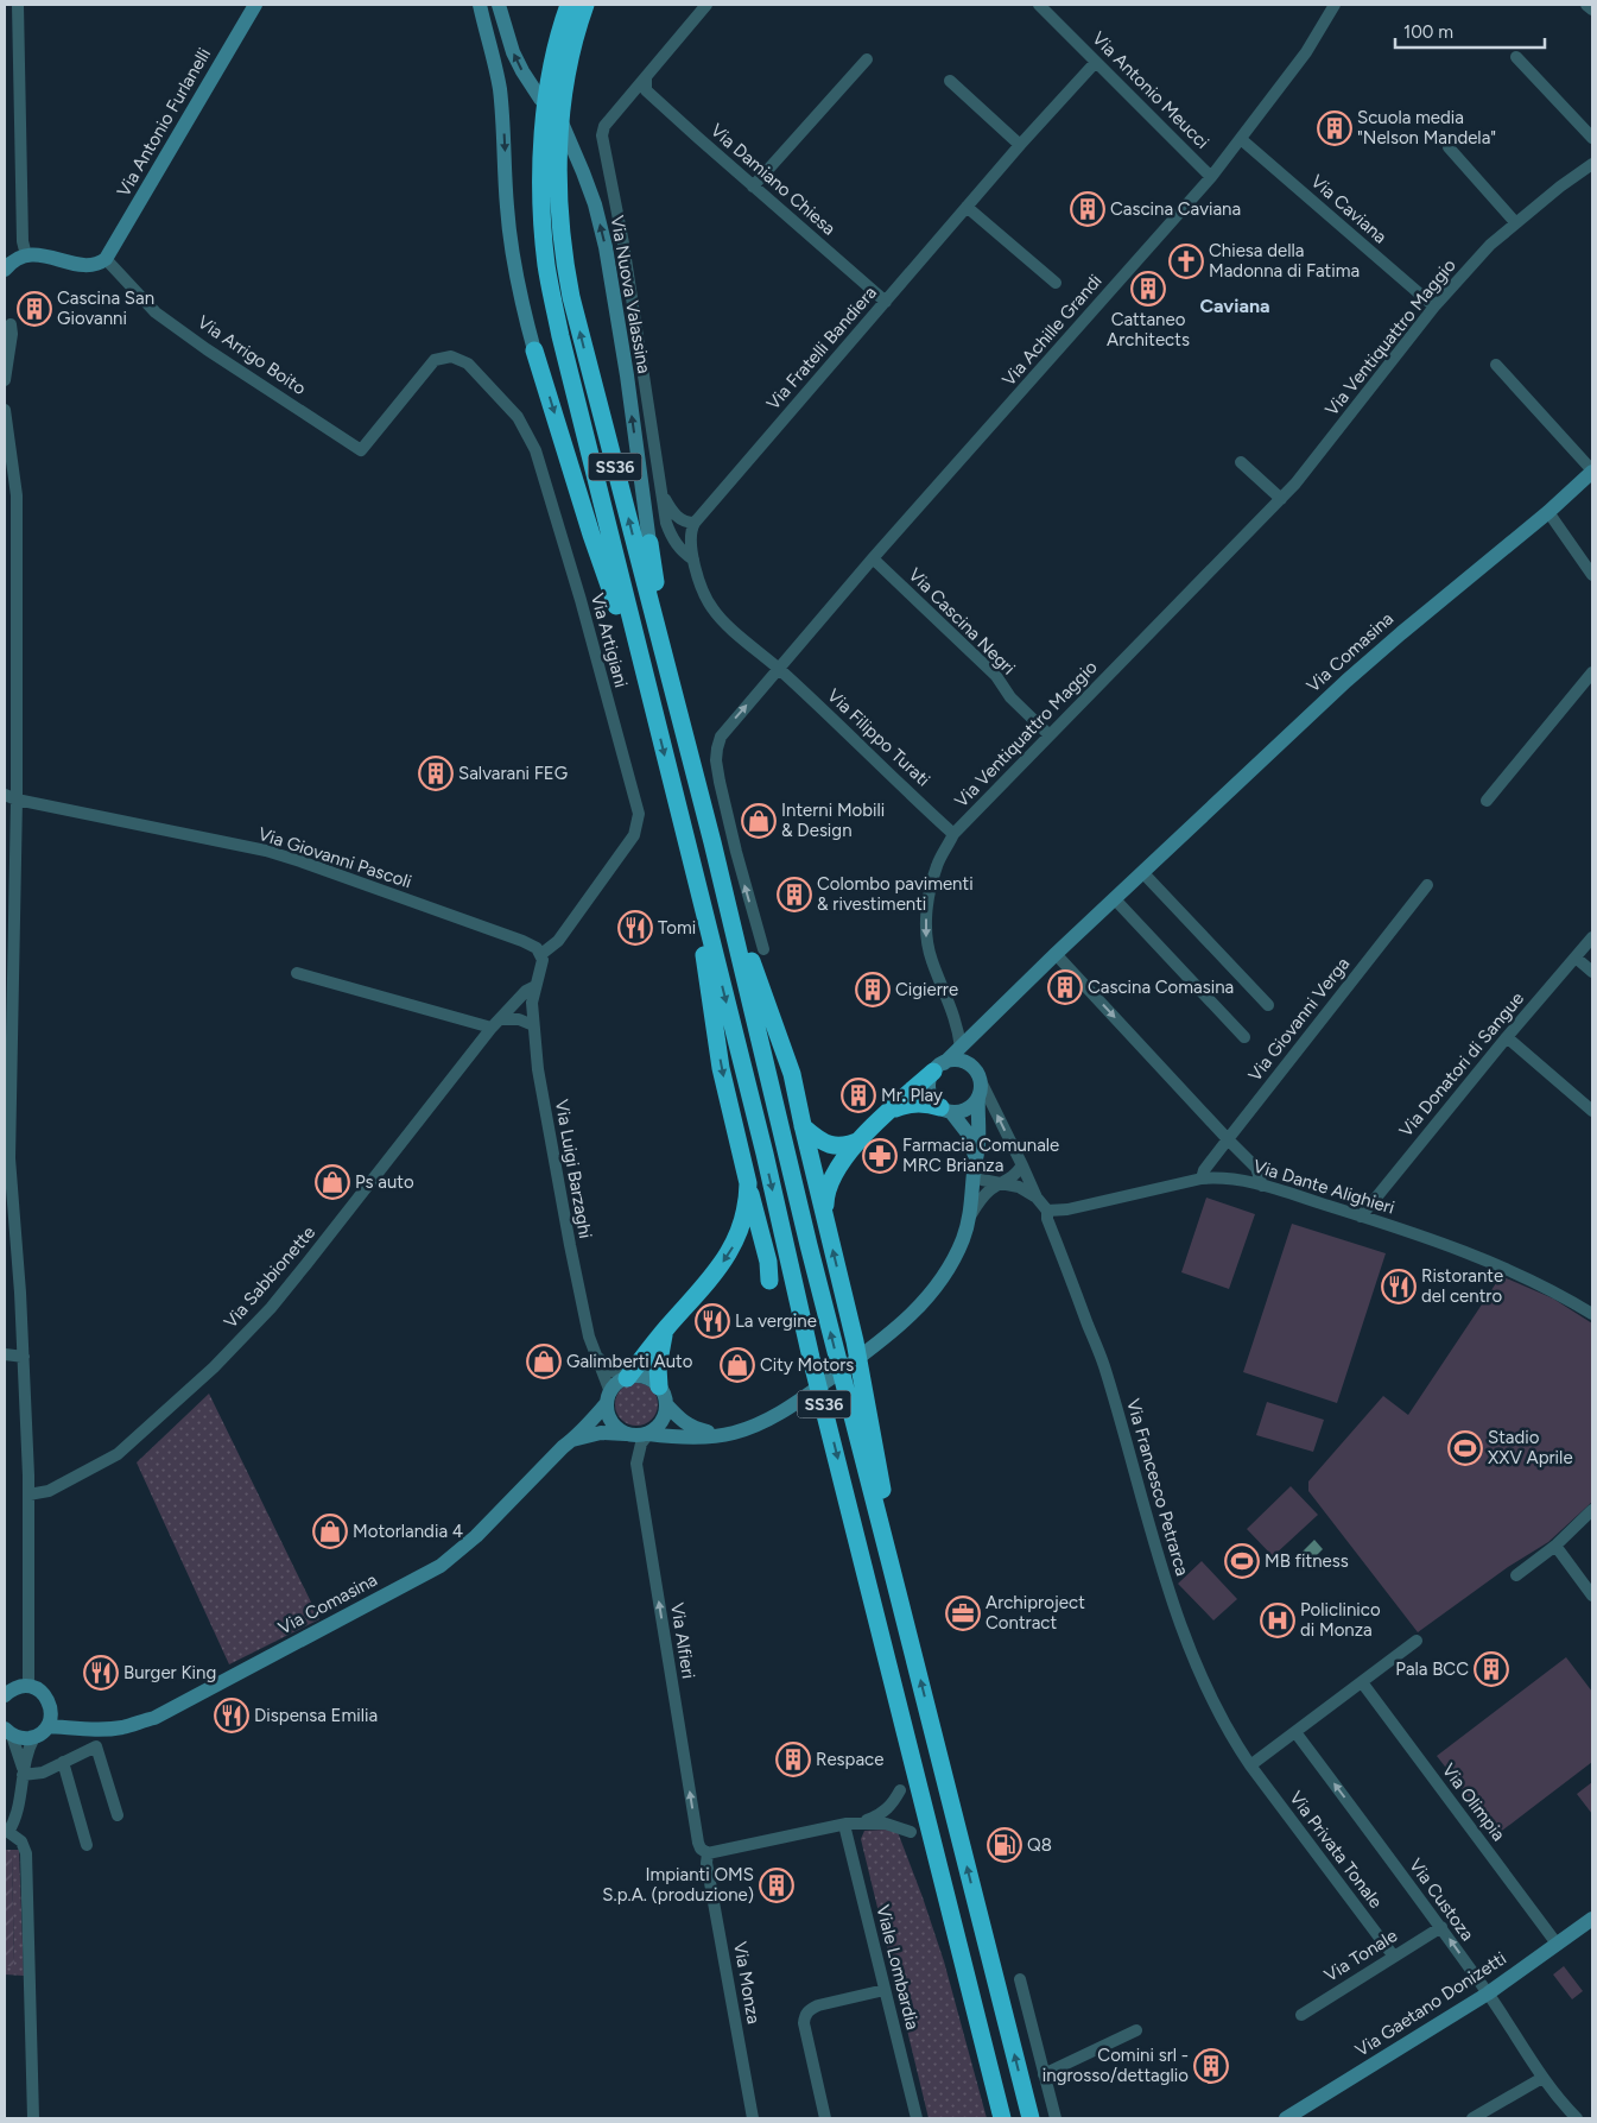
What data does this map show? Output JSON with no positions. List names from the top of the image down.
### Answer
{
  "streets": {
    "highway": ["SS36"],
    "main road": [
      "Via Antonio Furlanelli",
      "Via Nuova Valassina",
      "Via Comasina",
      "Via Gaetano Donizetti"
    ],
    "street": [
      "Via Antonio Meucci",
      "Via Damiano Chiesa",
      "Via Caviana",
      "Via Achille Grandi",
      "Via Ventiquattro Maggio",
      "Via Fratelli Bandiera",
      "Via Arrigo Boito",
      "Via Cascina Negri",
      "Via Artigiani",
      "Via Filippo Turati",
      "Via Giovanni Pascoli",
      "Via Giovanni Verga",
      "Via Donatori di Sangue",
      "Via Luigi Barzaghi",
      "Via Dante Alighieri",
      "Via Sabbionette",
      "Via Francesco Petrarca",
      "Via Alfieri",
      "Via Olimpia",
      "Via Privata Tonale",
      "Via Custoza",
      "Via Tonale",
      "Viale Lombardia",
      "Via Monza"
    ]
  },
  "crossings": [
    ["Via Antonio Meucci", "Via Achille Grandi"],
    ["Via Antonio Meucci", "Via Fratelli Bandiera"],
    ["Via Antonio Furlanelli", "Via Arrigo Boito"],
    ["Via Damiano Chiesa", "Via Fratelli Bandiera"],
    ["Via Caviana", "Via Achille Grandi"],
    ["Via Caviana", "Via Ventiquattro Maggio"],
    ["Via Nuova Valassina", "SS36"],
    ["Via Achille Grandi", "Via Cascina Negri"],
    ["Via Achille Grandi", "Via Filippo Turati"],
    ["Via Ventiquattro Maggio", "Via Cascina Negri"],
    ["Via Ventiquattro Maggio", "Via Comasina"],
    ["Via Ventiquattro Maggio", "Via Filippo Turati"],
    ["Via Arrigo Boito", "Via Artigiani"],
    ["Via Artigiani", "Via Giovanni Pascoli"],
    ["Via Comasina", "Via Luigi Barzaghi"],
    ["Via Comasina", "Via Alfieri"],
    ["Via Giovanni Verga", "Via Dante Alighieri"],
    ["Via Donatori di Sangue", "Via Dante Alighieri"],
    ["Via Luigi Barzaghi", "Via Sabbionette"],
    ["Via Luigi Barzaghi", "Via Alfieri"],
    ["Via Dante Alighieri", "Via Francesco Petrarca"],
    ["Via Francesco Petrarca", "Via Privata Tonale"],
    ["Via Alfieri", "Via Monza"],
    ["Via Olimpia", "Via Gaetano Donizetti"],
    ["Via Privata Tonale", "Via Tonale"],
    ["Via Custoza", "Via Tonale"],
    ["Via Custoza", "Via Gaetano Donizetti"]
  ],
  "one_way": ["Via Alfieri", "Via Custoza"],
  "districts": ["Caviana"],
  "places": {
    "building": [
      "Scuola media \"Nelson Mandela\"",
      "Cascina Caviana",
      "Cattaneo Architects",
      "Cascina San Giovanni",
      "Salvarani FEG",
      "Colombo pavimenti & rivestimenti",
      "Cascina Comasina",
      "Cigierre",
      "Mr. Play",
      "Pala BCC",
      "Respace",
      "Impianti OMS S.p.A. (produzione)",
      "Comini srl - ingrosso/dettaglio"
    ],
    "church": ["Chiesa della Madonna di Fatima"],
    "shop": [
      "Interni Mobili & Design",
      "Ps auto",
      "Galimberti Auto",
      "City Motors",
      "Motorlandia 4"
    ],
    "restaurant": [
      "Tomi",
      "Ristorante del centro",
      "La vergine",
      "Burger King",
      "Dispensa Emilia"
    ],
    "pharmacy": ["Farmacia Comunale MRC Brianza"],
    "sports": ["Stadio XXV Aprile", "MB fitness"],
    "office": ["Archiproject Contract"],
    "hospital": ["Policlinico di Monza"],
    "fuel station": ["Q8"]
  },
  "scale_bar": "100 m"
}
